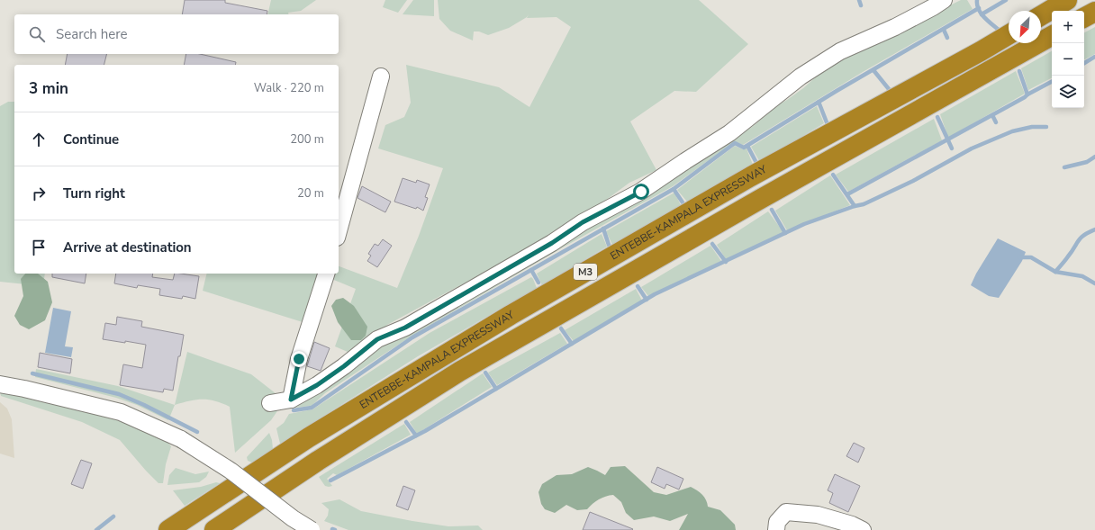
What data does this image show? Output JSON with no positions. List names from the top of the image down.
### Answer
{
  "streets": {
    "highway": ["ENTEBBE-KAMPALA EXPRESSWAY", "M3"]
  },
  "north": "bottom left",
  "page": {
    "map_buttons": ["+", "−"],
    "search": "Search here",
    "heading": ["3 min", "Walk · 220 m"],
    "list": [
      ["Continue", "200 m"],
      ["Turn right", "20 m"],
      "Arrive at destination"
    ]
  }
}
